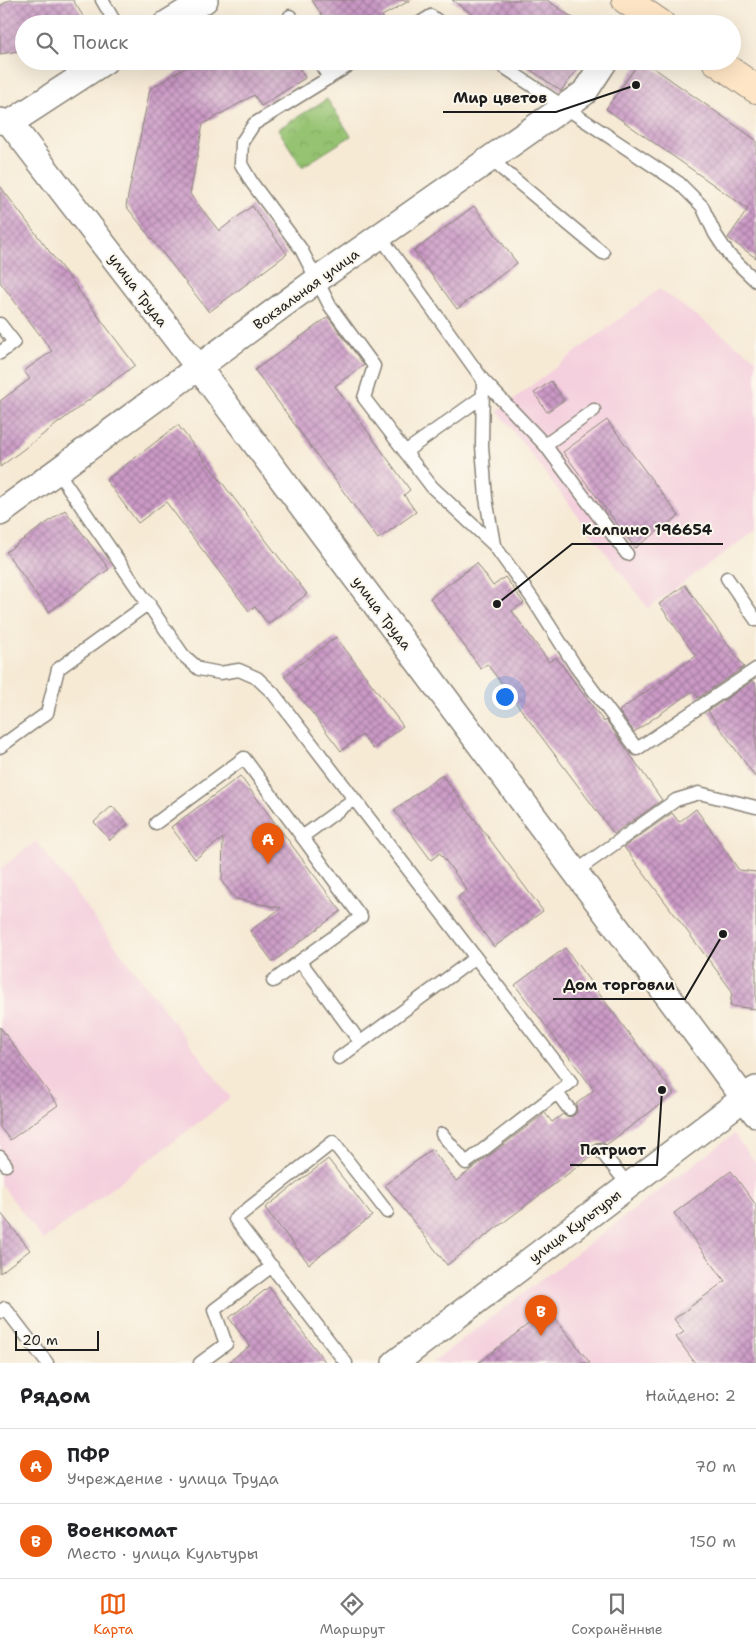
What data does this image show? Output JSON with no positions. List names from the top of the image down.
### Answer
{
  "streets": {
    "street": ["Вокзальная улица", "улица Труда", "улица Культуры"]
  },
  "crossings": [
    ["Вокзальная улица", "улица Труда"],
    ["улица Труда", "улица Культуры"]
  ],
  "places": [
    "Мир цветов",
    "Колпино 196654",
    "Дом торговли",
    "Патриот"
  ],
  "scale_bar": "20 m",
  "page": {
    "search": "Поиск",
    "pins": ["A", "B"],
    "scale": "20 m",
    "heading": ["Рядом", "Найдено: 2"],
    "list": [
      {
        "mark": "A",
        "name": "ПФР",
        "note": "Учреждение · улица Труда",
        "value": "70 m"
      },
      {
        "mark": "B",
        "name": "Военкомат",
        "note": "Место · улица Культуры",
        "value": "150 m"
      }
    ],
    "nav": ["Карта", "Маршрут", "Сохранённые"]
  }
}
